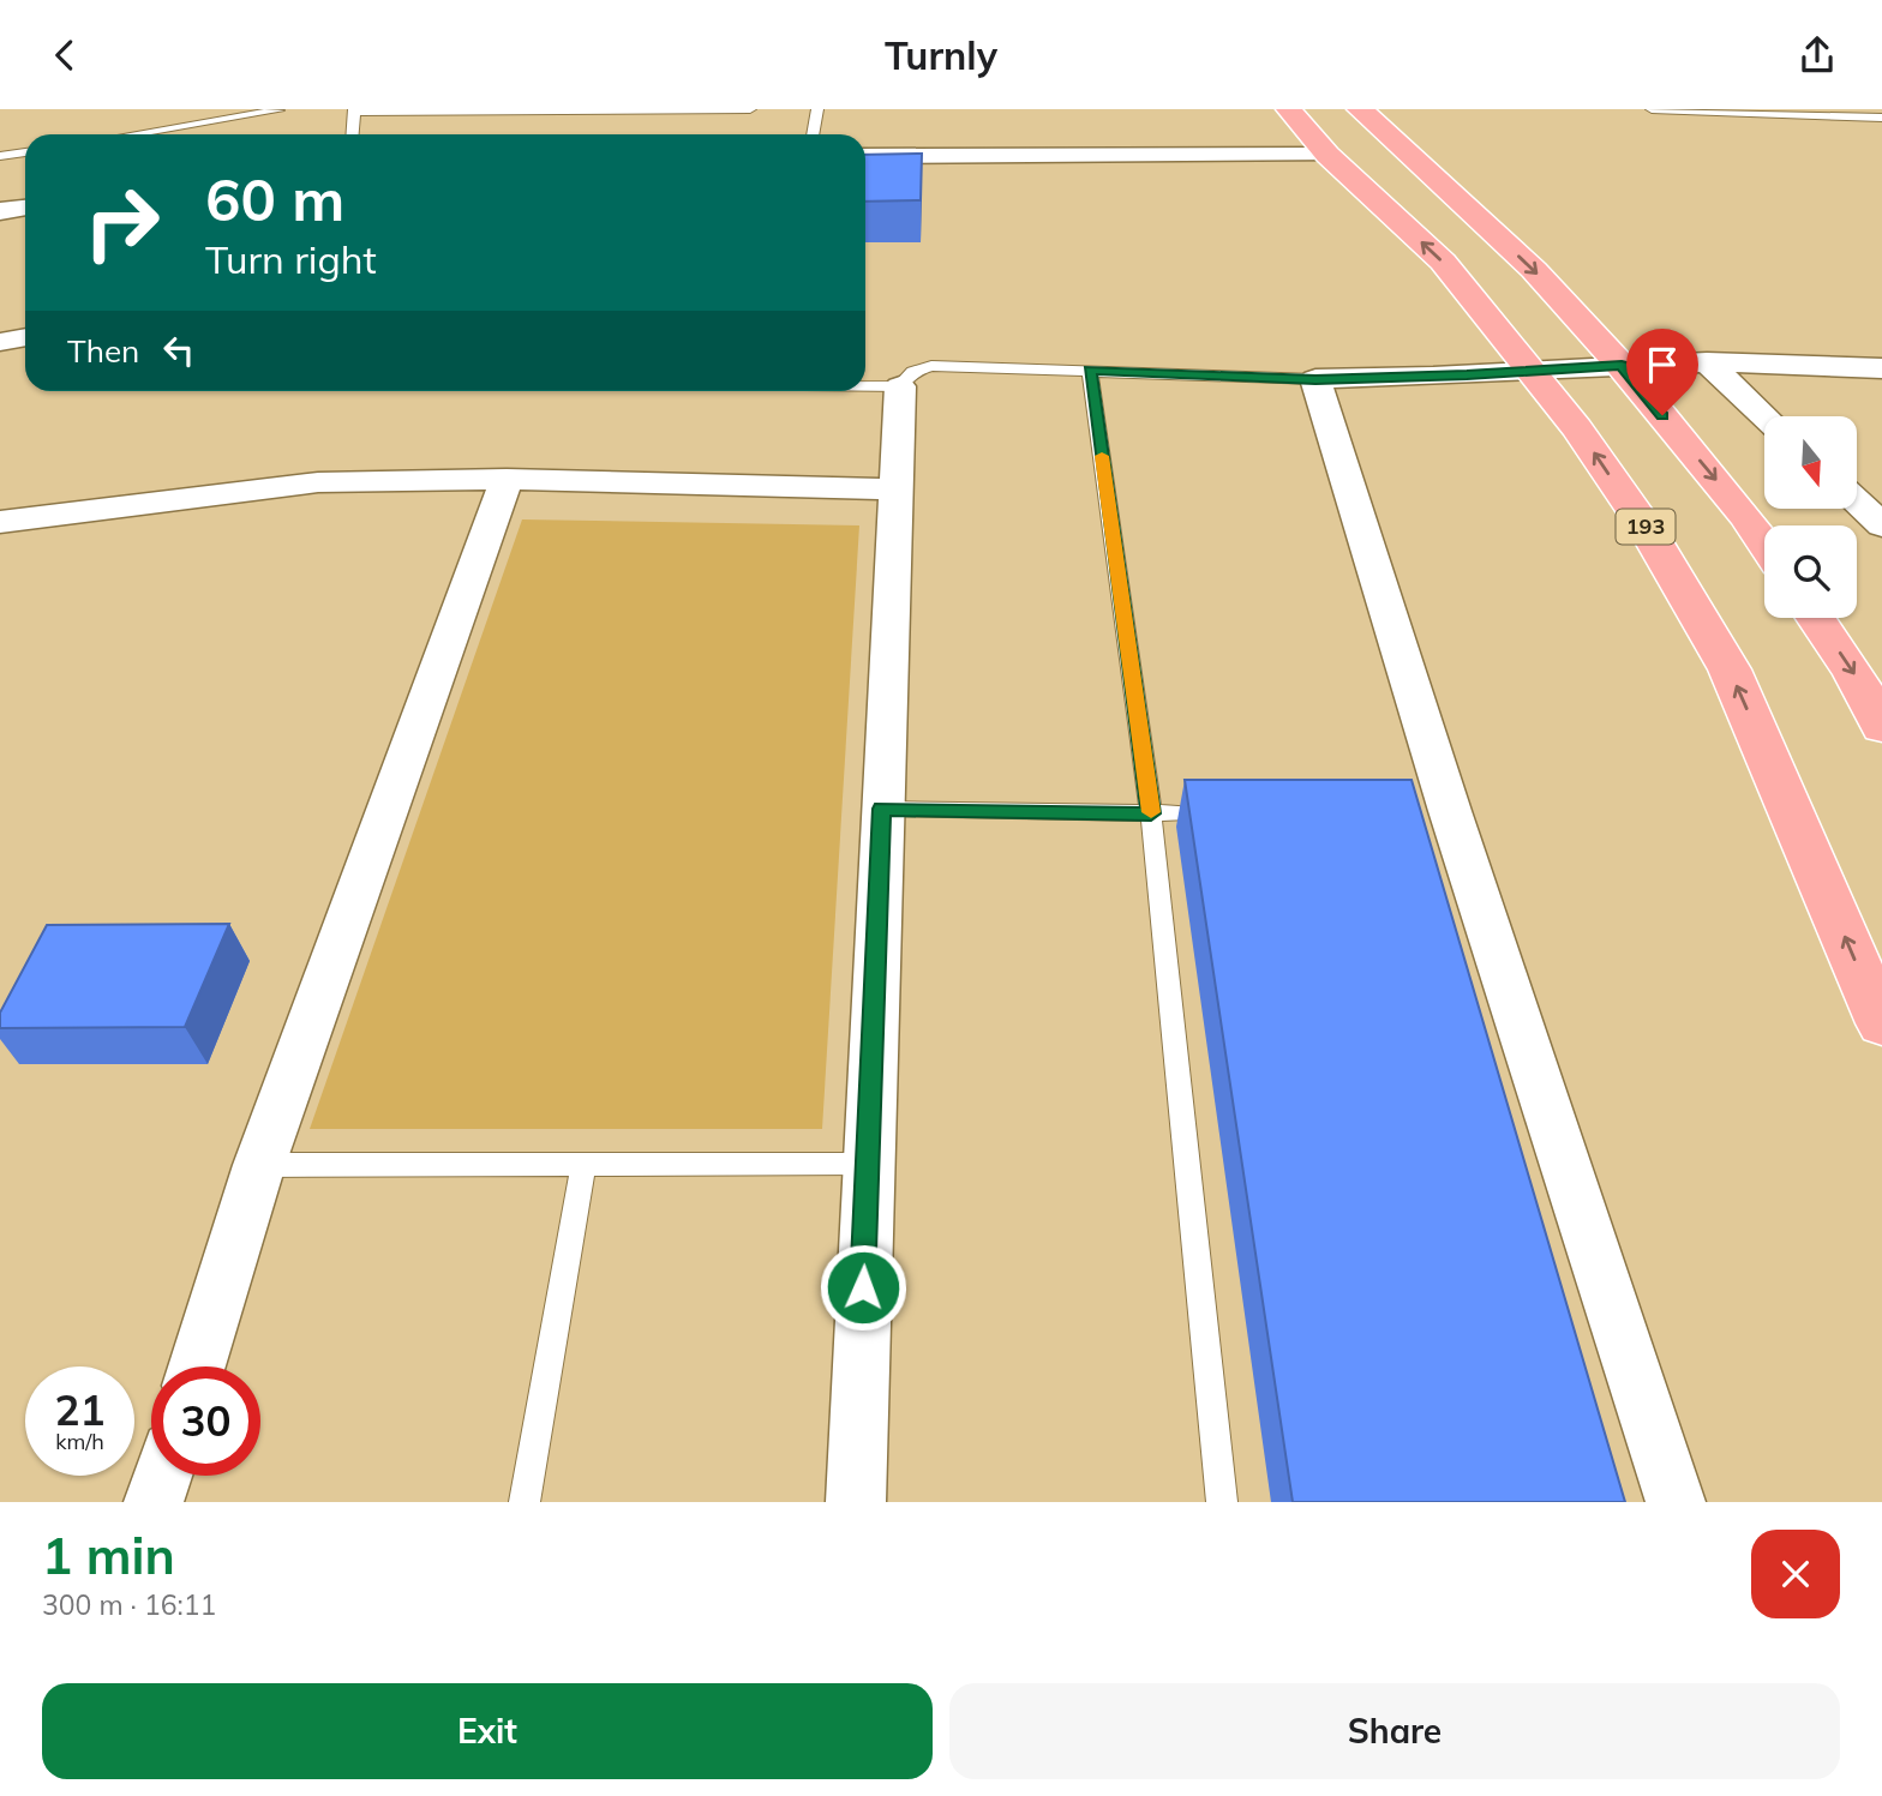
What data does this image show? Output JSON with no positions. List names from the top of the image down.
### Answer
{
  "streets": {
    "main road": ["193"]
  },
  "north": "bottom",
  "page": {
    "header": "Turnly",
    "turn": ["60 m", "Turn right"],
    "then": "Then",
    "speed": "21 km/h",
    "limit": "30",
    "heading": ["1 min", "300 m · 16:11"],
    "buttons": ["Exit", "Share"]
  }
}
